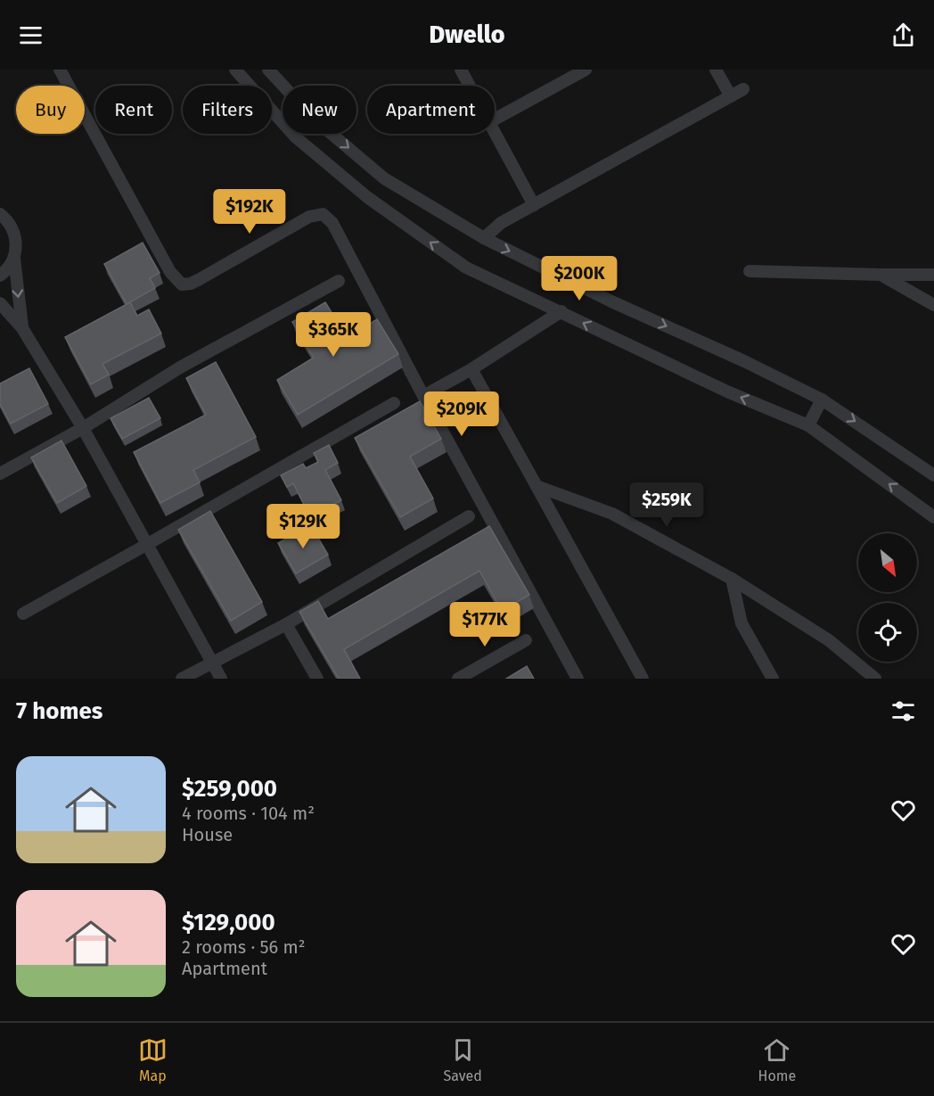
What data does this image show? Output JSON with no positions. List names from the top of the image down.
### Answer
{
  "north": "bottom right",
  "page": {
    "header": "Dwello",
    "chip": [
      "Buy",
      "Rent",
      "Filters",
      "New",
      "Apartment"
    ],
    "price": [
      "$192K",
      "$200K",
      "$365K",
      "$209K",
      "$259K",
      "$129K",
      "$177K"
    ],
    "heading": "7 homes",
    "list": [
      {
        "name": "$259,000",
        "note": "4 rooms · 104 m² · House"
      },
      {
        "name": "$129,000",
        "note": "2 rooms · 56 m² · Apartment"
      }
    ],
    "tabs": ["Map", "Saved", "Home"]
  }
}
